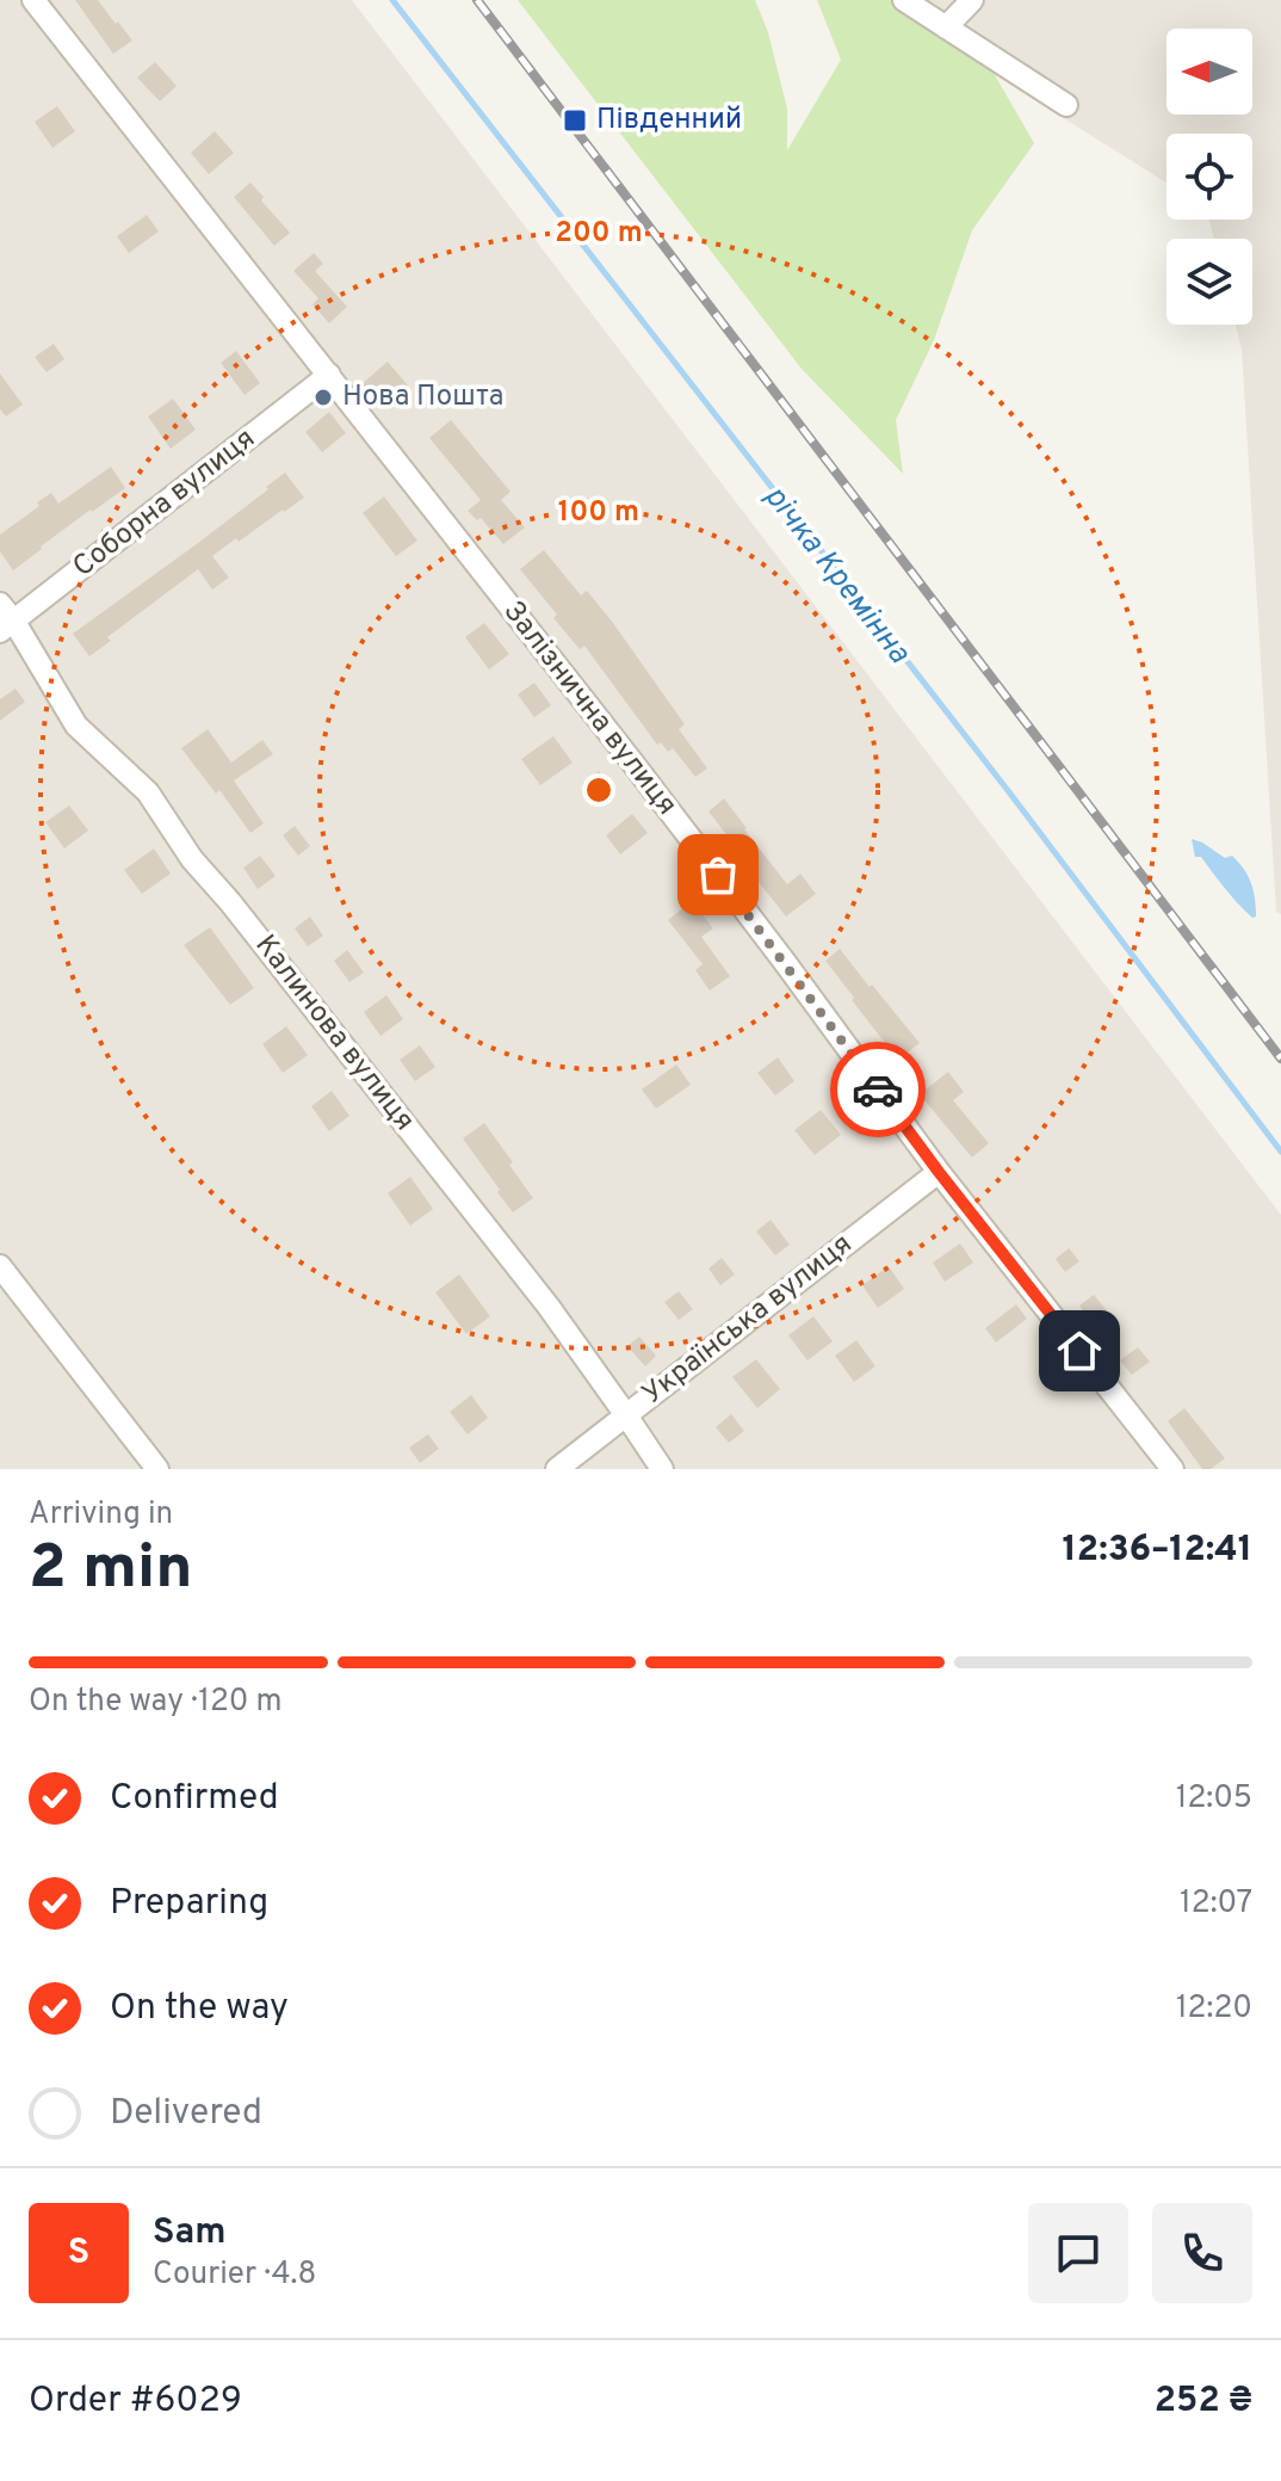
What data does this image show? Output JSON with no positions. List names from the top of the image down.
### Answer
{
  "streets": {
    "street": [
      "Соборна вулиця",
      "Залізнична вулиця",
      "Калинова вулиця",
      "Українська вулиця"
    ]
  },
  "crossings": [
    ["Соборна вулиця", "Залізнична вулиця"],
    ["Соборна вулиця", "Калинова вулиця"],
    ["Залізнична вулиця", "Українська вулиця"],
    ["Калинова вулиця", "Українська вулиця"]
  ],
  "water": ["річка Кремінна"],
  "places": {
    "transit": ["Південний"],
    "other": ["Нова Пошта"]
  },
  "north": "left",
  "page": {
    "heading": ["2 min", "Arriving in", "12:36–12:41"],
    "panel": [
      "Sam",
      "Courier · 4.8",
      "Order #6029",
      "252 ₴"
    ],
    "bar": "On the way · 120 m",
    "list": [
      ["Confirmed", "12:05"],
      ["Preparing", "12:07"],
      ["On the way", "12:20"],
      "Delivered"
    ],
    "round": "S"
  },
  "rings": ["200 m", "100 m"]
}
